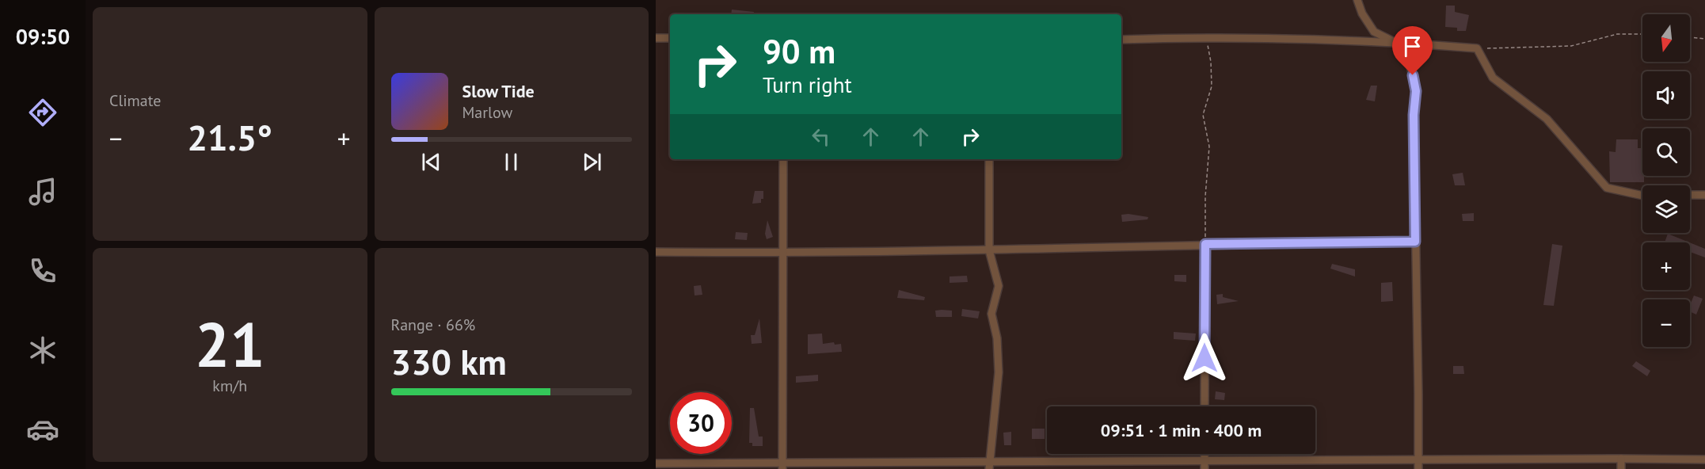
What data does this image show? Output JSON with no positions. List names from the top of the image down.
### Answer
{
  "north": "bottom",
  "page": {
    "tabs": "09:50",
    "tile": [
      "Climate",
      ["21", "km/h"],
      ["Range · 66%", "330 km"]
    ],
    "map_buttons": ["+", "−"],
    "turn": ["90 m", "Turn right"],
    "song": ["Slow Tide", "Marlow"],
    "heat": ["−", "21.5°", "+"],
    "limit": "30",
    "trip": "09:51 · 1 min · 400 m"
  }
}
